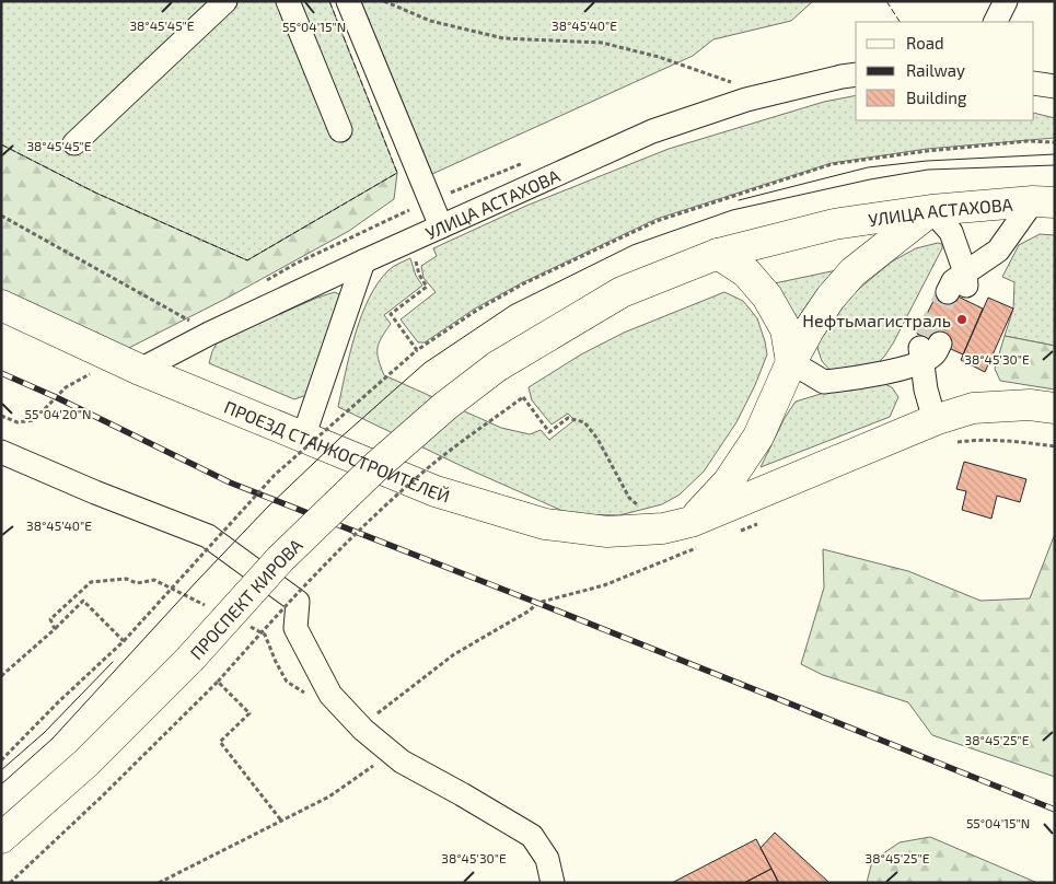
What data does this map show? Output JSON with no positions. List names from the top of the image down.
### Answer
{
  "streets": {
    "main road": ["УЛИЦА АСТАХОВА", "ПРОЕЗД СТАНКОСТРОИТЕЛЕЙ", "ПРОСПЕКТ КИРОВА"]
  },
  "crossings": [
    ["УЛИЦА АСТАХОВА", "ПРОЕЗД СТАНКОСТРОИТЕЛЕЙ"],
    ["УЛИЦА АСТАХОВА", "ПРОСПЕКТ КИРОВА"]
  ],
  "places": ["Нефтьмагистраль"],
  "legend": ["Road", "Railway", "Building"],
  "coordinates": [
    "38°45'45\"E",
    "38°45'40\"E",
    "55°04'15\"N",
    "38°45'30\"E",
    "55°04'20\"N",
    "38°45'25\"E"
  ]
}
